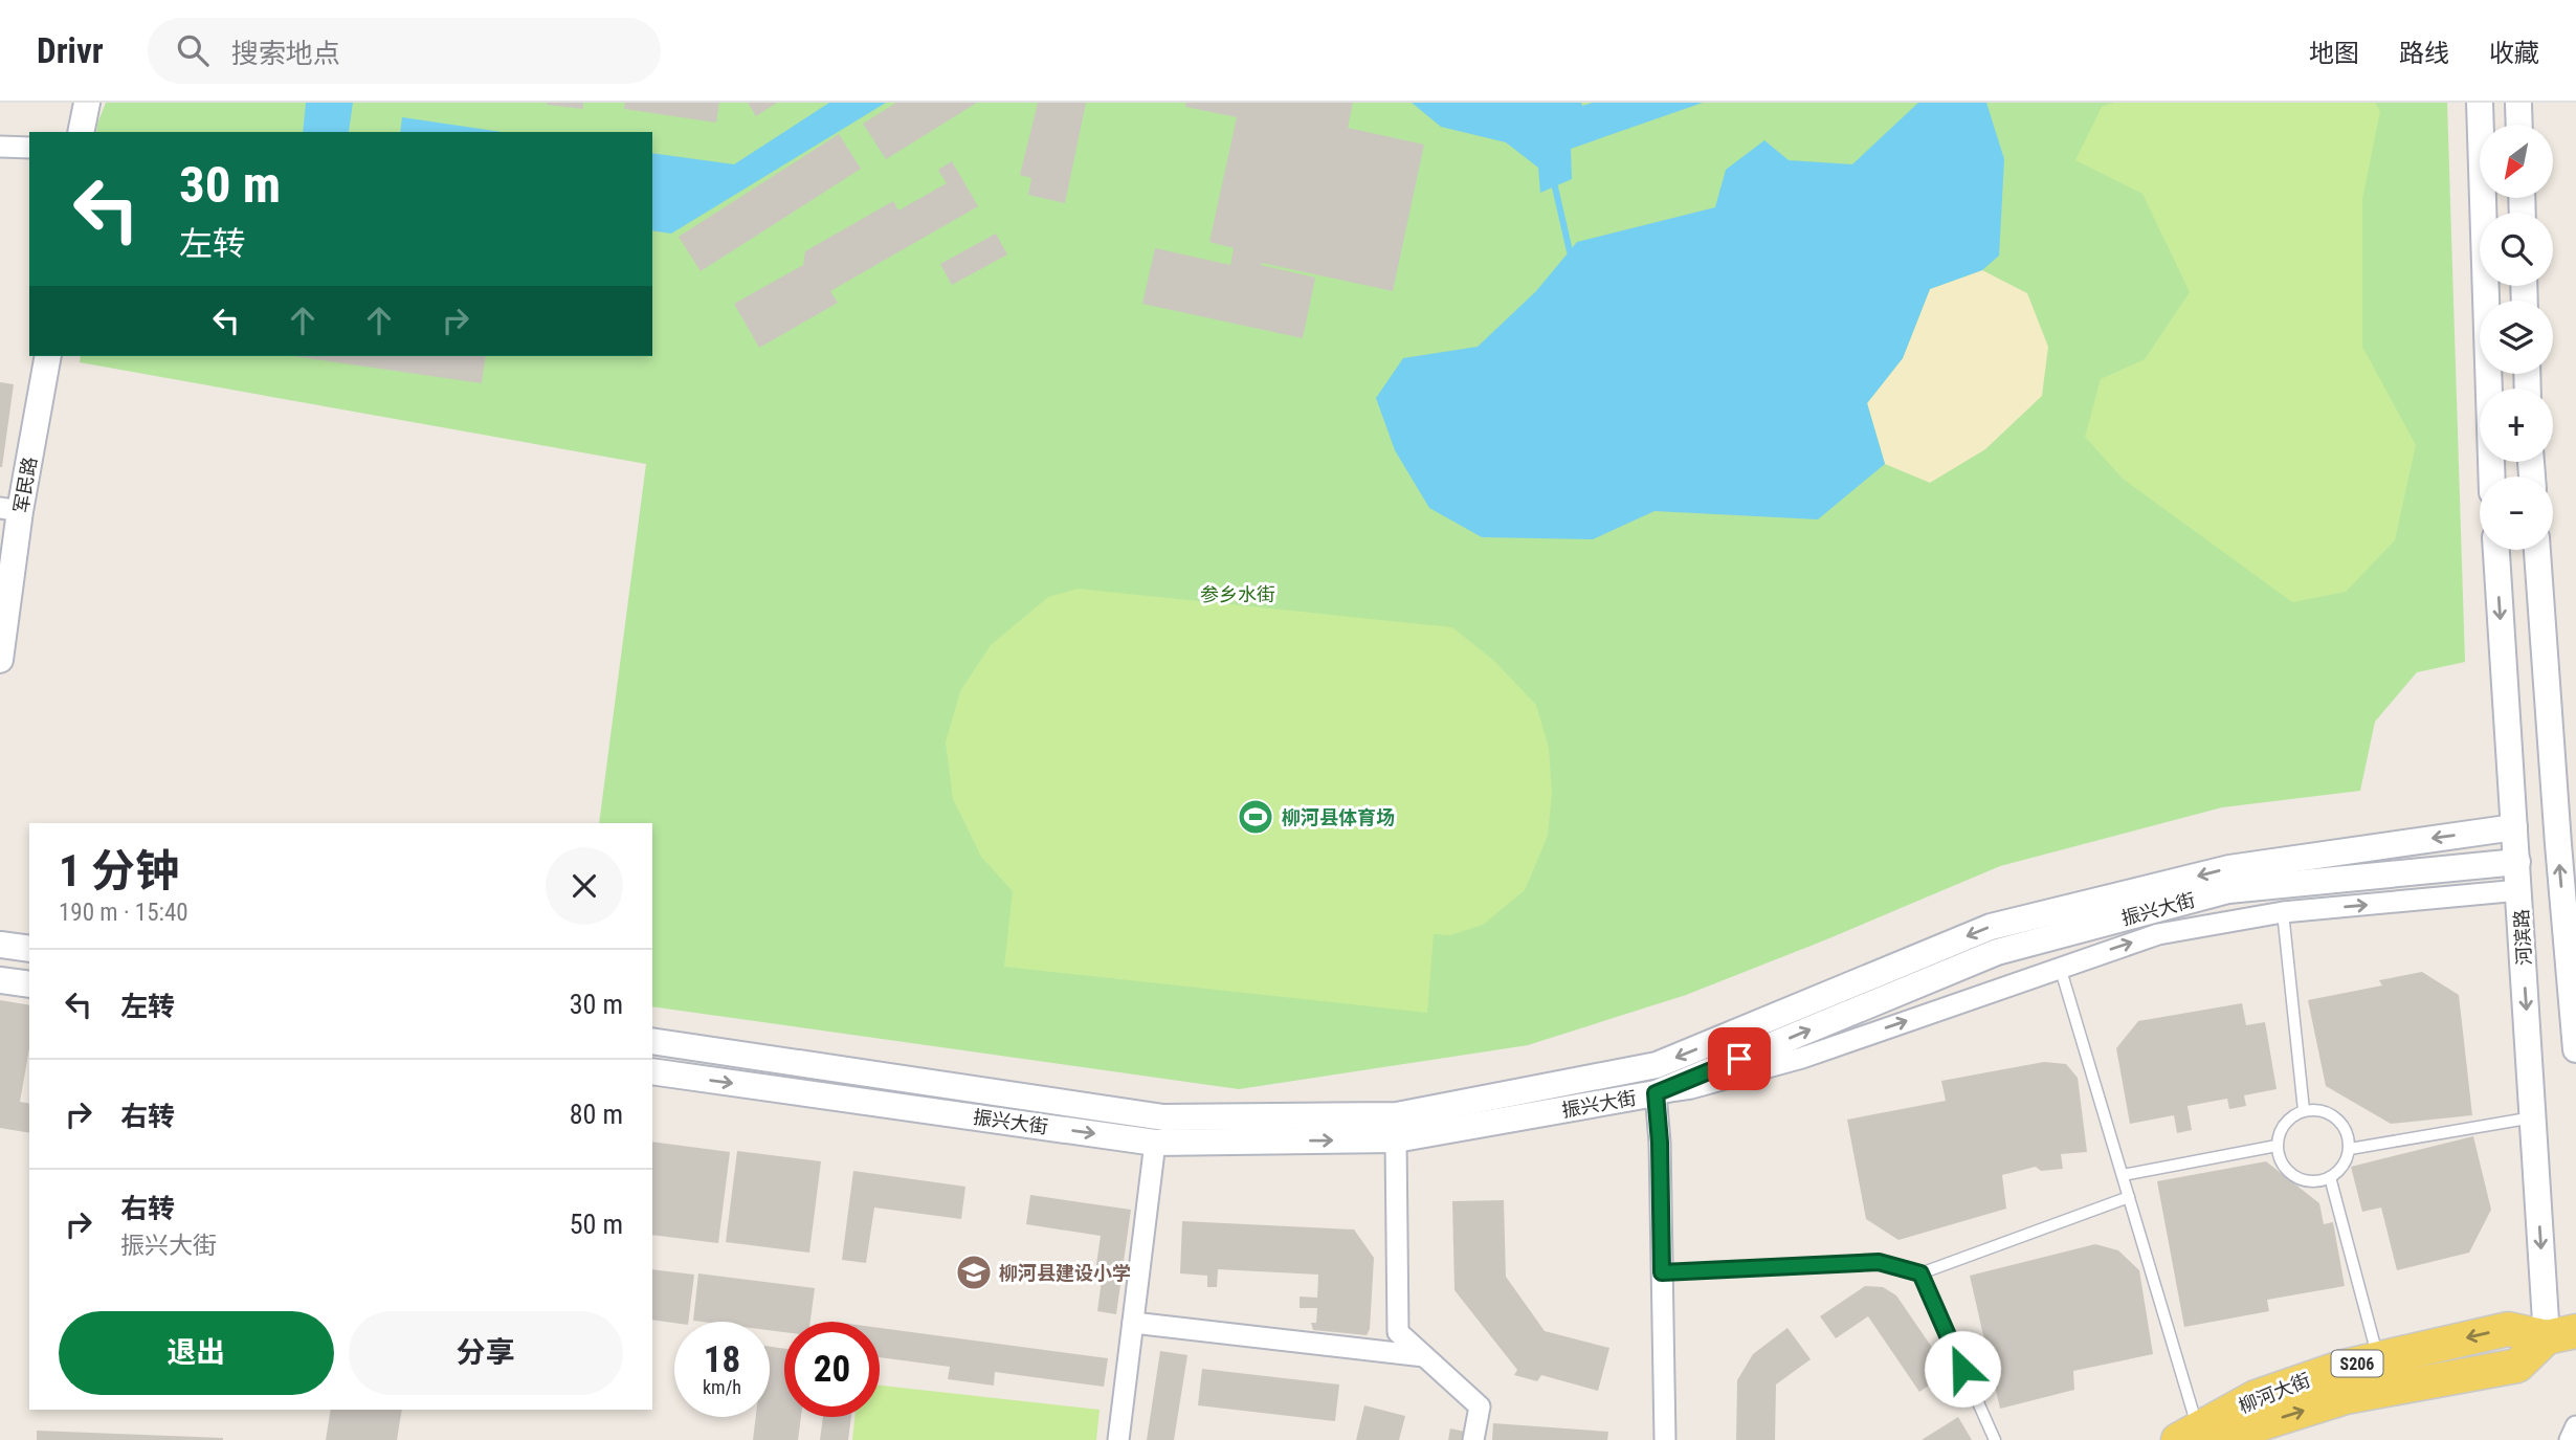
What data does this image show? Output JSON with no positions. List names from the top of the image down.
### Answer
{
  "streets": {
    "main road": ["S206", "柳河大街"],
    "street": ["军民路", "振兴大街", "河滨路"]
  },
  "crossings": [
    ["振兴大街", "河滨路"],
    ["河滨路", "柳河大街"]
  ],
  "parks": ["参乡水街"],
  "places": {
    "sports": ["柳河县体育场"],
    "school or university": ["柳河县建设小学"]
  },
  "north": "bottom left",
  "page": {
    "header": "Drivr",
    "search": "搜索地点",
    "nav": ["地图", "路线", "收藏"],
    "map_buttons": ["+", "−"],
    "turn": ["30 m", "左转"],
    "heading": ["1 分钟", "190 m · 15:40"],
    "list": [
      {
        "name": "左转",
        "value": "30 m"
      },
      {
        "name": "右转",
        "value": "80 m"
      },
      {
        "name": "右转",
        "note": "振兴大街",
        "value": "50 m"
      }
    ],
    "buttons": ["退出", "分享"],
    "speed": "18 km/h",
    "limit": "20"
  }
}
